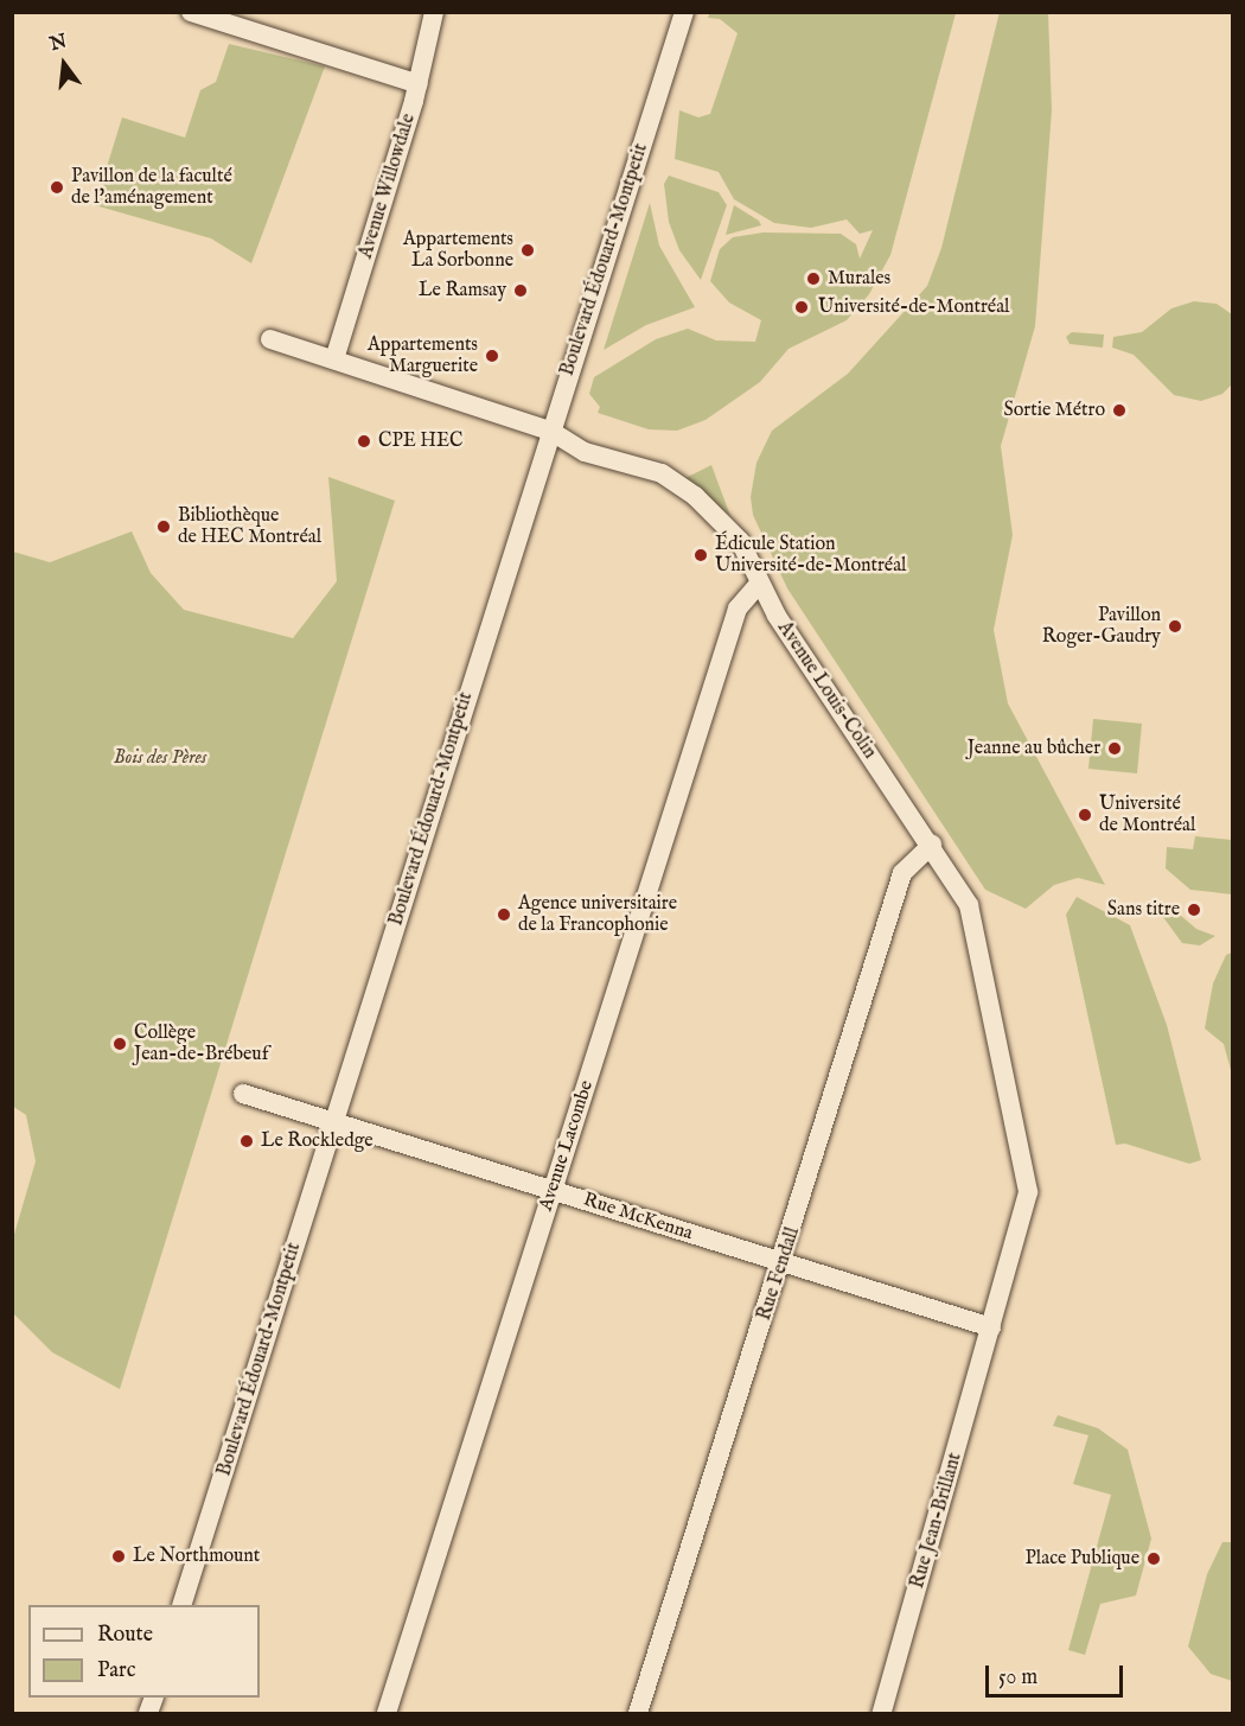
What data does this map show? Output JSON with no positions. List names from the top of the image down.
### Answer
{
  "streets": {
    "street": [
      "Avenue Willowdale",
      "Boulevard Édouard-Montpetit",
      "Avenue Louis-Colin",
      "Avenue Lacombe",
      "Rue McKenna",
      "Rue Fendall",
      "Rue Jean-Brillant"
    ]
  },
  "crossings": [
    ["Avenue Willowdale", "Avenue Louis-Colin"],
    ["Boulevard Édouard-Montpetit", "Avenue Louis-Colin"],
    ["Boulevard Édouard-Montpetit", "Rue McKenna"],
    ["Avenue Louis-Colin", "Avenue Lacombe"],
    ["Avenue Louis-Colin", "Rue McKenna"],
    ["Avenue Louis-Colin", "Rue Fendall"],
    ["Avenue Louis-Colin", "Rue Jean-Brillant"],
    ["Avenue Lacombe", "Rue McKenna"],
    ["Rue McKenna", "Rue Fendall"],
    ["Rue McKenna", "Rue Jean-Brillant"]
  ],
  "parks": ["Bois des Pères"],
  "places": [
    "Pavillon de la faculté de l'aménagement",
    "Appartements La Sorbonne",
    "Murales",
    "Le Ramsay",
    "Université-de-Montréal",
    "Appartements Marguerite",
    "Sortie Métro",
    "CPE HEC",
    "Bibliothèque de HEC Montréal",
    "Édicule Station Université-de-Montréal",
    "Pavillon Roger-Gaudry",
    "Jeanne au bûcher",
    "Université de Montréal",
    "Sans titre",
    "Agence universitaire de la Francophonie",
    "Collège Jean-de-Brébeuf",
    "Le Rockledge",
    "Le Northmount",
    "Place Publique"
  ],
  "legend": ["Route", "Parc"],
  "scale_bar": "50 m",
  "north": "top"
}
